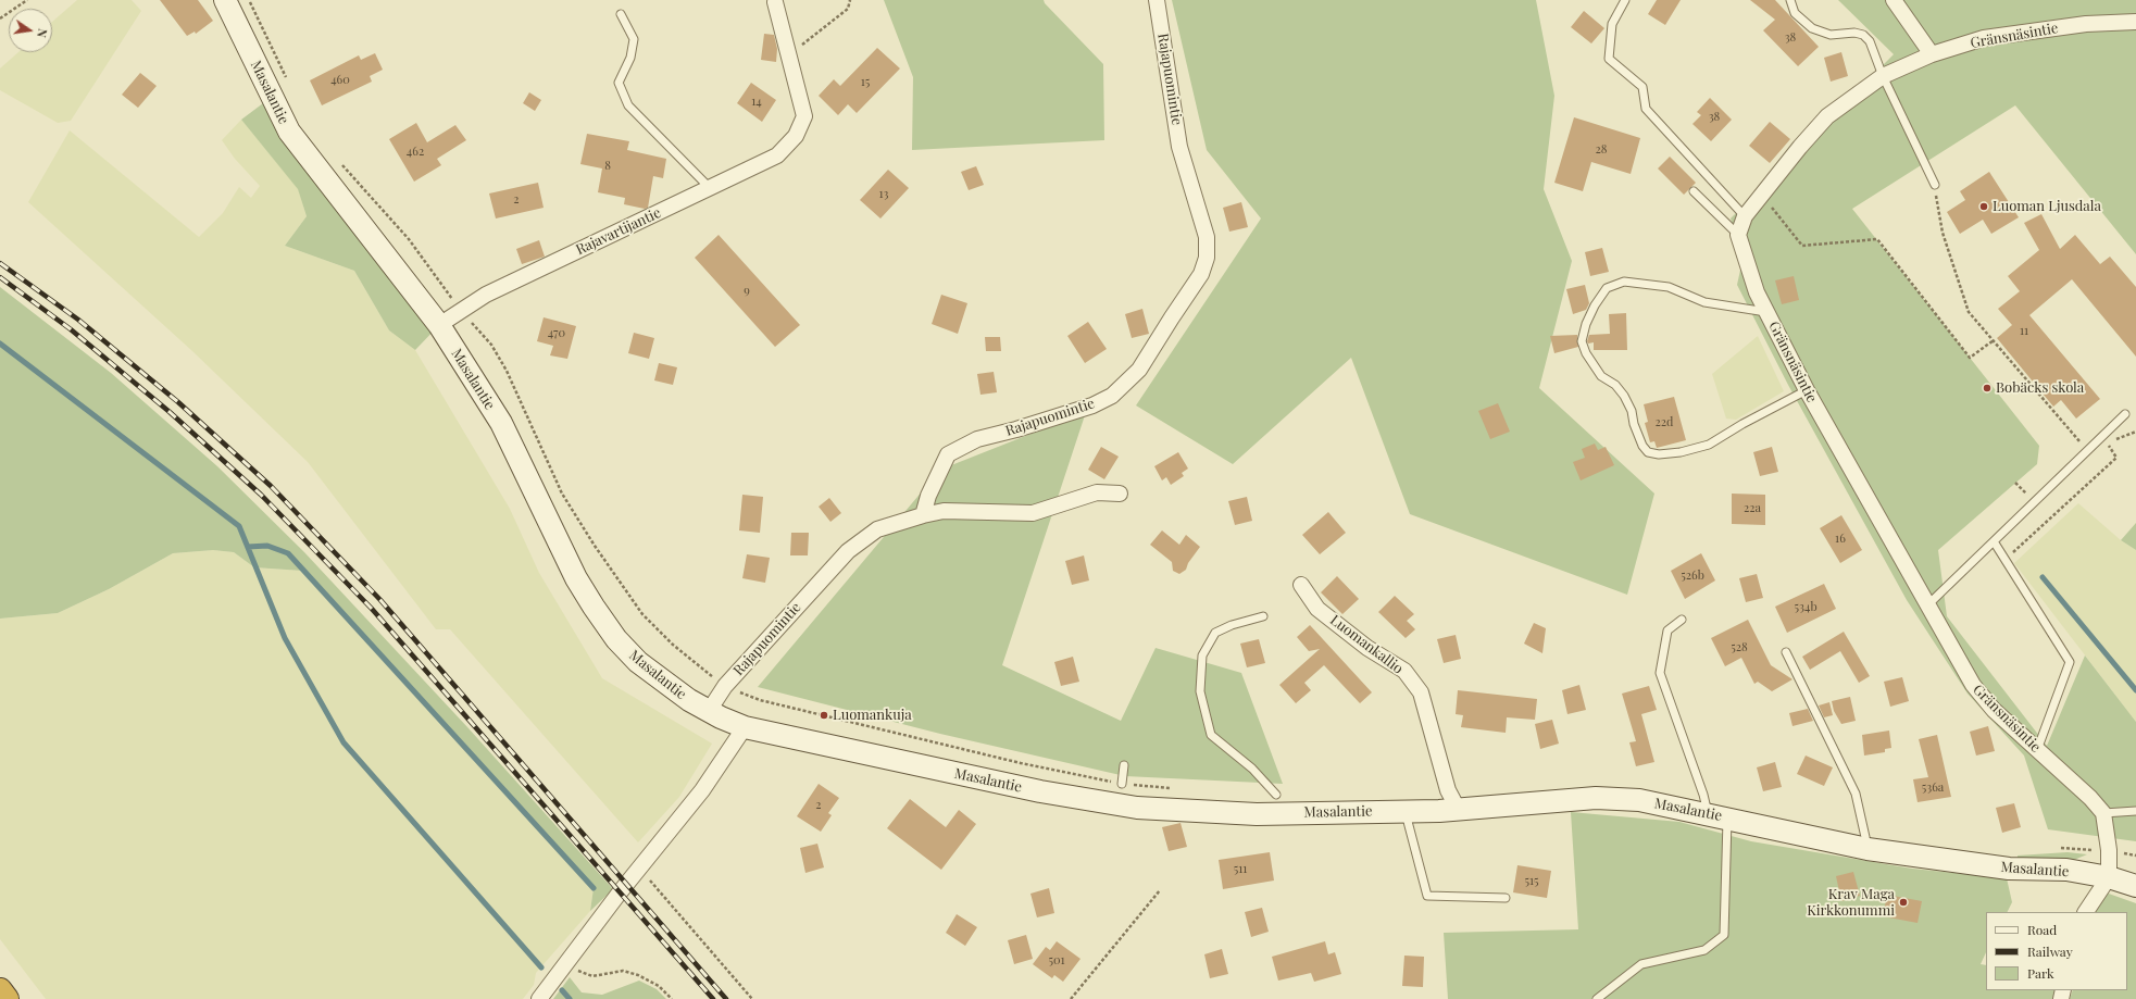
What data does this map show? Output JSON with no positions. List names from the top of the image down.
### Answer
{
  "streets": {
    "street": [
      "Gränsnäsintie",
      "Rajapuomintie",
      "Masalantie",
      "Rajavartijantie",
      "Luomankallio"
    ]
  },
  "crossings": [
    ["Rajapuomintie", "Masalantie"],
    ["Masalantie", "Rajavartijantie"],
    ["Masalantie", "Luomankallio"]
  ],
  "places": [
    "Luoman Ljusdala",
    "Bobäcks skola",
    "Luomankuja",
    "Krav Maga Kirkkonummi"
  ],
  "house_numbers": [
    "38",
    "460",
    "15",
    "14",
    "38",
    "28",
    "462",
    "8",
    "13",
    "2",
    "9",
    "11",
    "470",
    "22d",
    "22a",
    "16",
    "526b",
    "534b",
    "528",
    "536a",
    "2",
    "511",
    "515",
    "501"
  ],
  "legend": ["Road", "Railway", "Park"],
  "north": "right"
}
